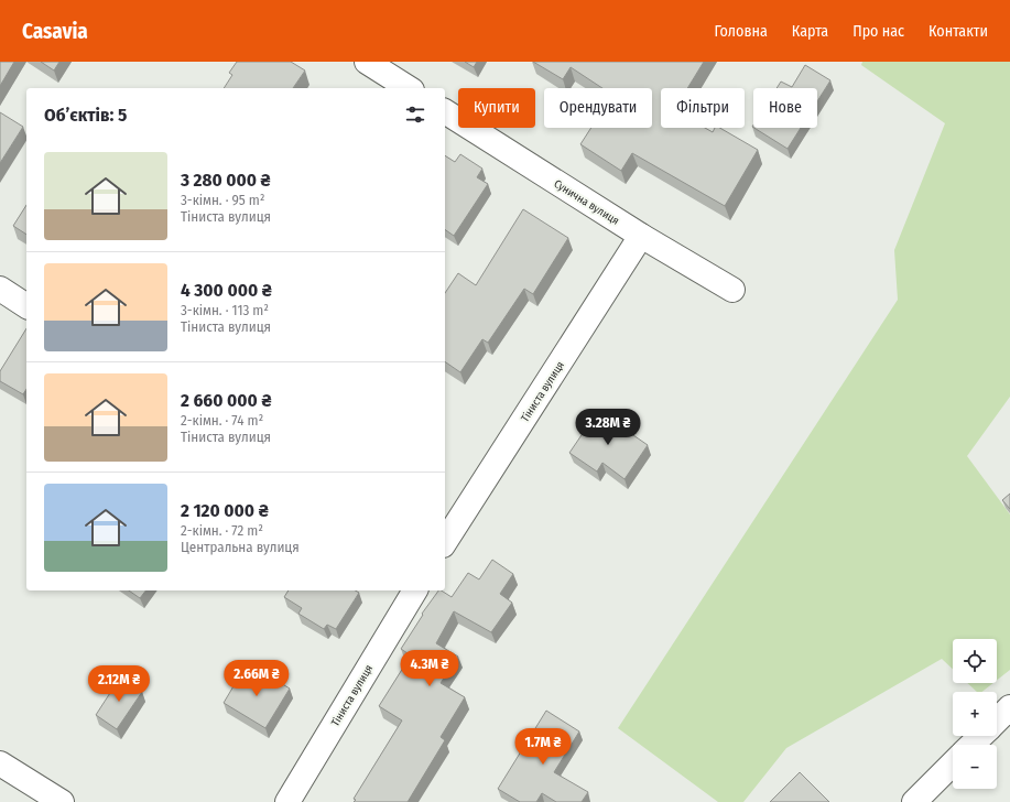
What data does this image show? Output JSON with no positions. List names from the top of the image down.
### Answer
{
  "streets": {
    "street": ["Сунична вулиця", "Тіниста вулиця"]
  },
  "crossings": [
    ["Сунична вулиця", "Тіниста вулиця"]
  ],
  "page": {
    "header": "Casavia",
    "nav": [
      "Головна",
      "Карта",
      "Про нас",
      "Контакти"
    ],
    "chip": [
      "Купити",
      "Орендувати",
      "Фільтри",
      "Нове"
    ],
    "heading": "Об’єктів: 5",
    "list": [
      {
        "name": "3 280 000 ₴",
        "note": "3-кімн. · 95 m² · Тіниста вулиця"
      },
      {
        "name": "4 300 000 ₴",
        "note": "3-кімн. · 113 m² · Тіниста вулиця"
      },
      {
        "name": "2 660 000 ₴",
        "note": "2-кімн. · 74 m² · Тіниста вулиця"
      },
      {
        "name": "2 120 000 ₴",
        "note": "2-кімн. · 72 m² · Центральна вулиця"
      }
    ],
    "price": [
      "3.28M ₴",
      "4.3M ₴",
      "2.66M ₴",
      "2.12M ₴",
      "1.7M ₴"
    ],
    "map_buttons": ["+", "−"]
  }
}
